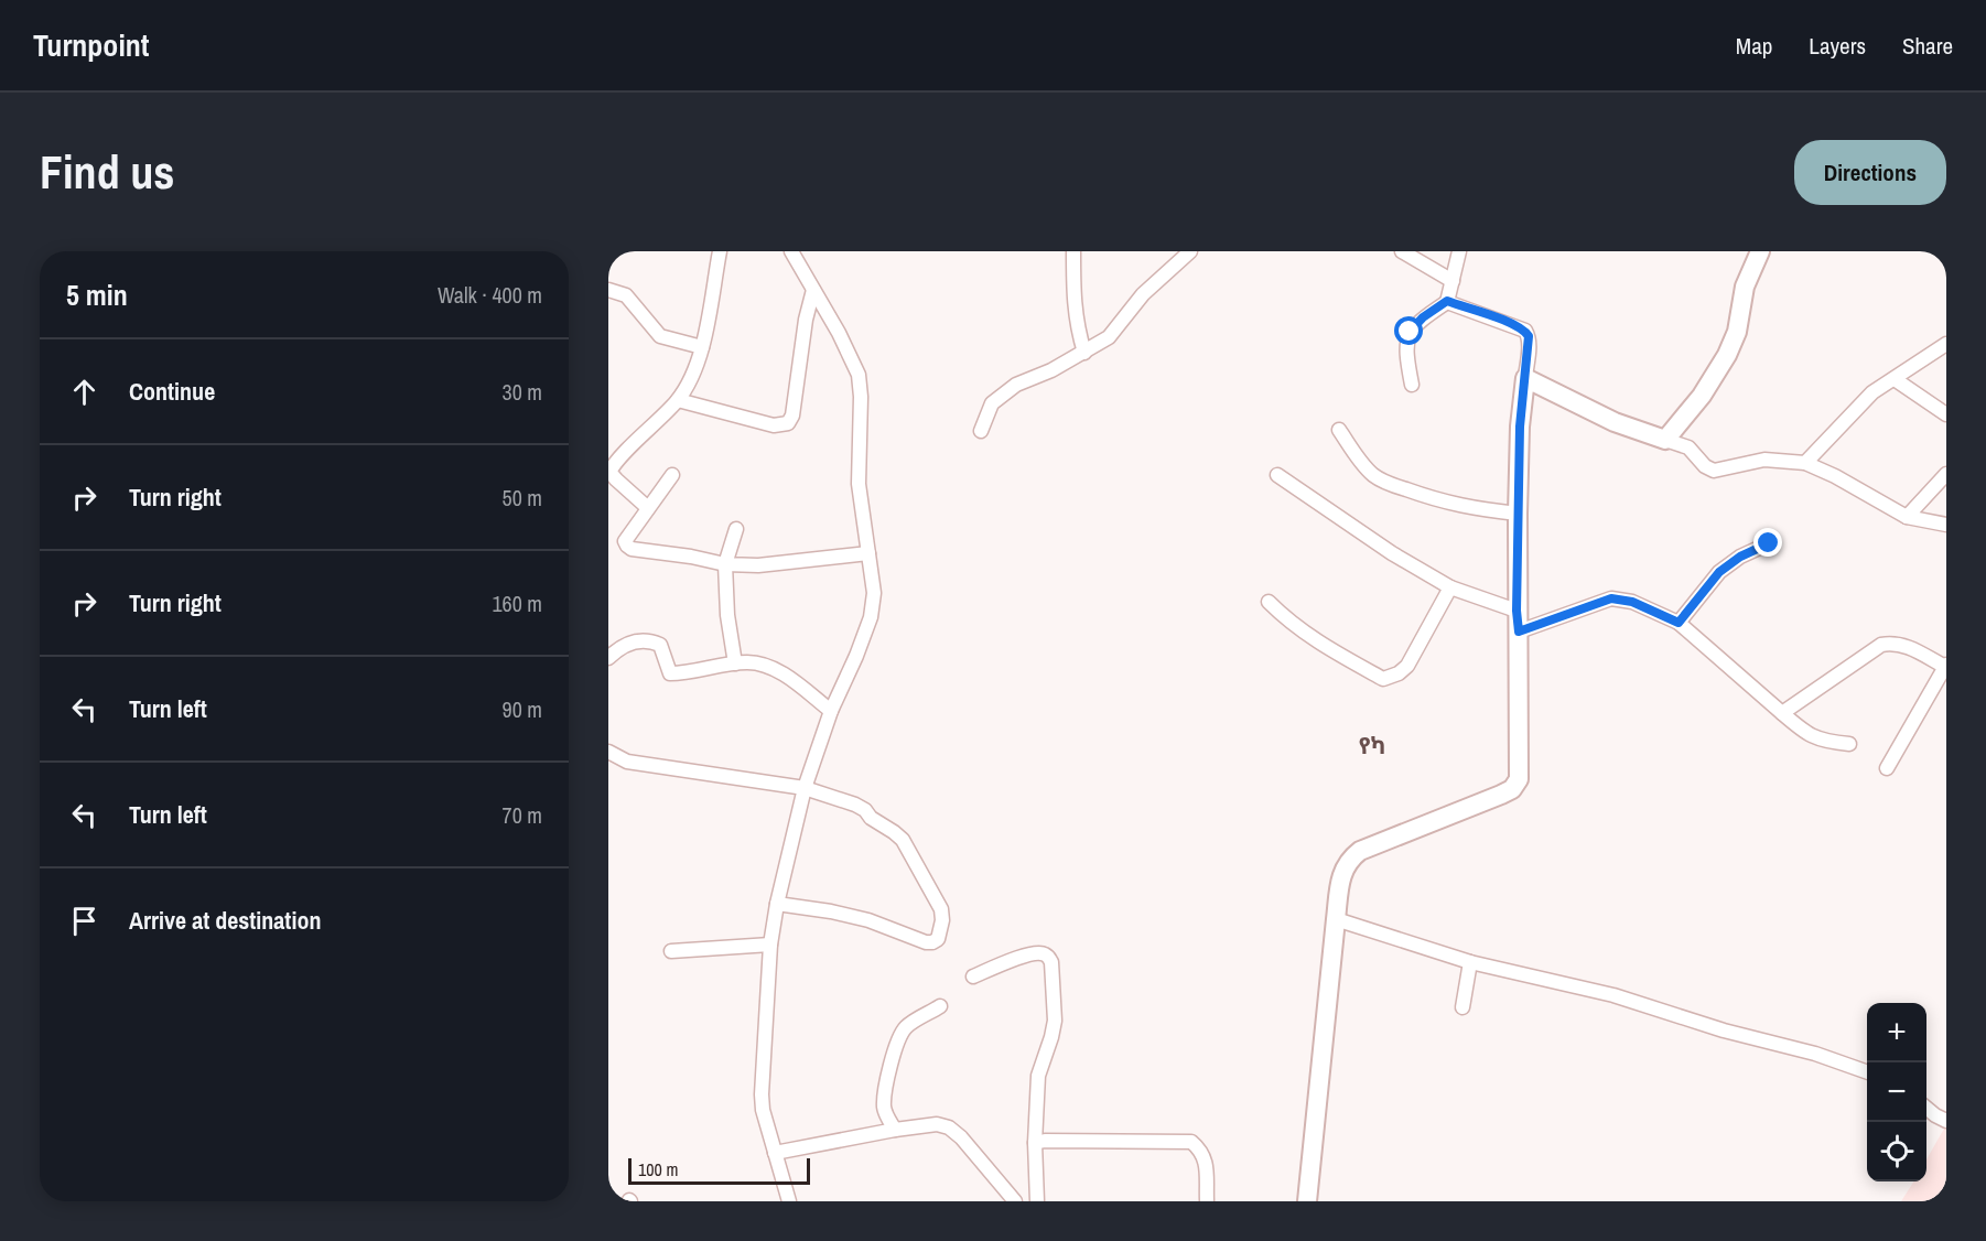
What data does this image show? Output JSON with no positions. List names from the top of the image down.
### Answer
{
  "districts": ["የካ"],
  "scale_bar": "100 m",
  "page": {
    "header": "Turnpoint",
    "nav": ["Map", "Layers", "Share"],
    "buttons": "Directions",
    "title": "Find us",
    "heading": ["5 min", "Walk · 400 m"],
    "list": [
      ["Continue", "30 m"],
      ["Turn right", "50 m"],
      ["Turn right", "160 m"],
      ["Turn left", "90 m"],
      ["Turn left", "70 m"],
      "Arrive at destination"
    ],
    "map_buttons": ["+", "−"],
    "scale": "100 m"
  }
}
